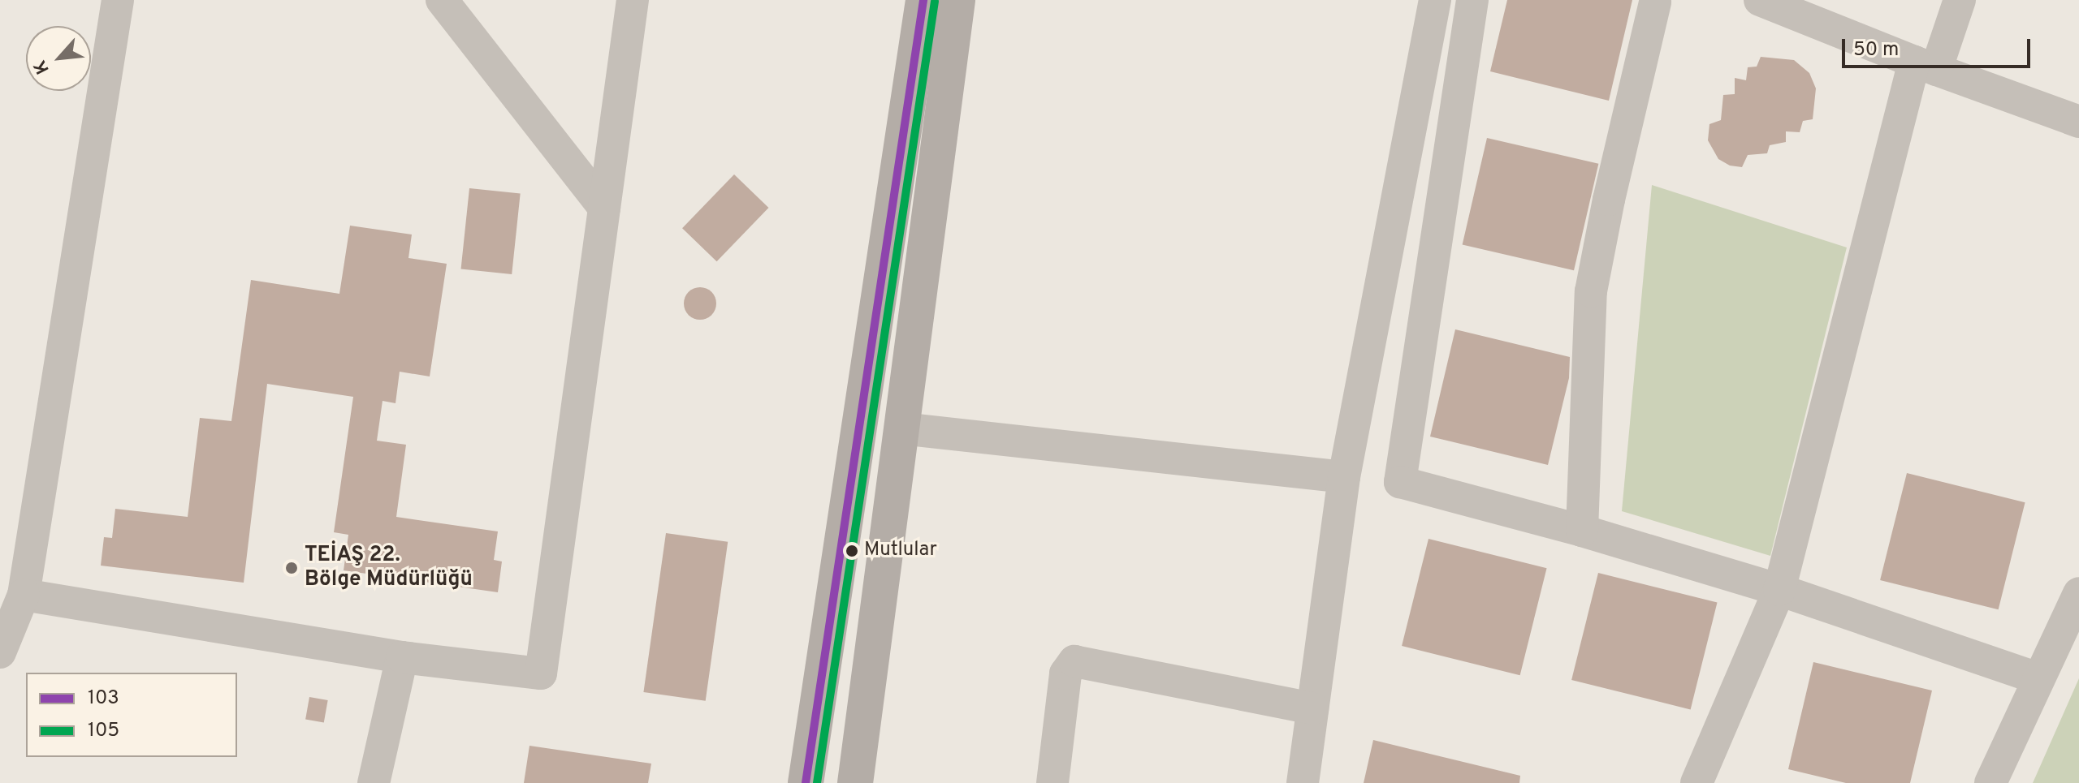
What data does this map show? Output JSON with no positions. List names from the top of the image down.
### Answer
{
  "places": ["Mutlular", "TEİAŞ 22. Bölge Müdürlüğü"],
  "lines": ["transit line 103", "transit line 105"],
  "legend": ["103", "105"],
  "scale_bar": "50 m",
  "north": "bottom left"
}
